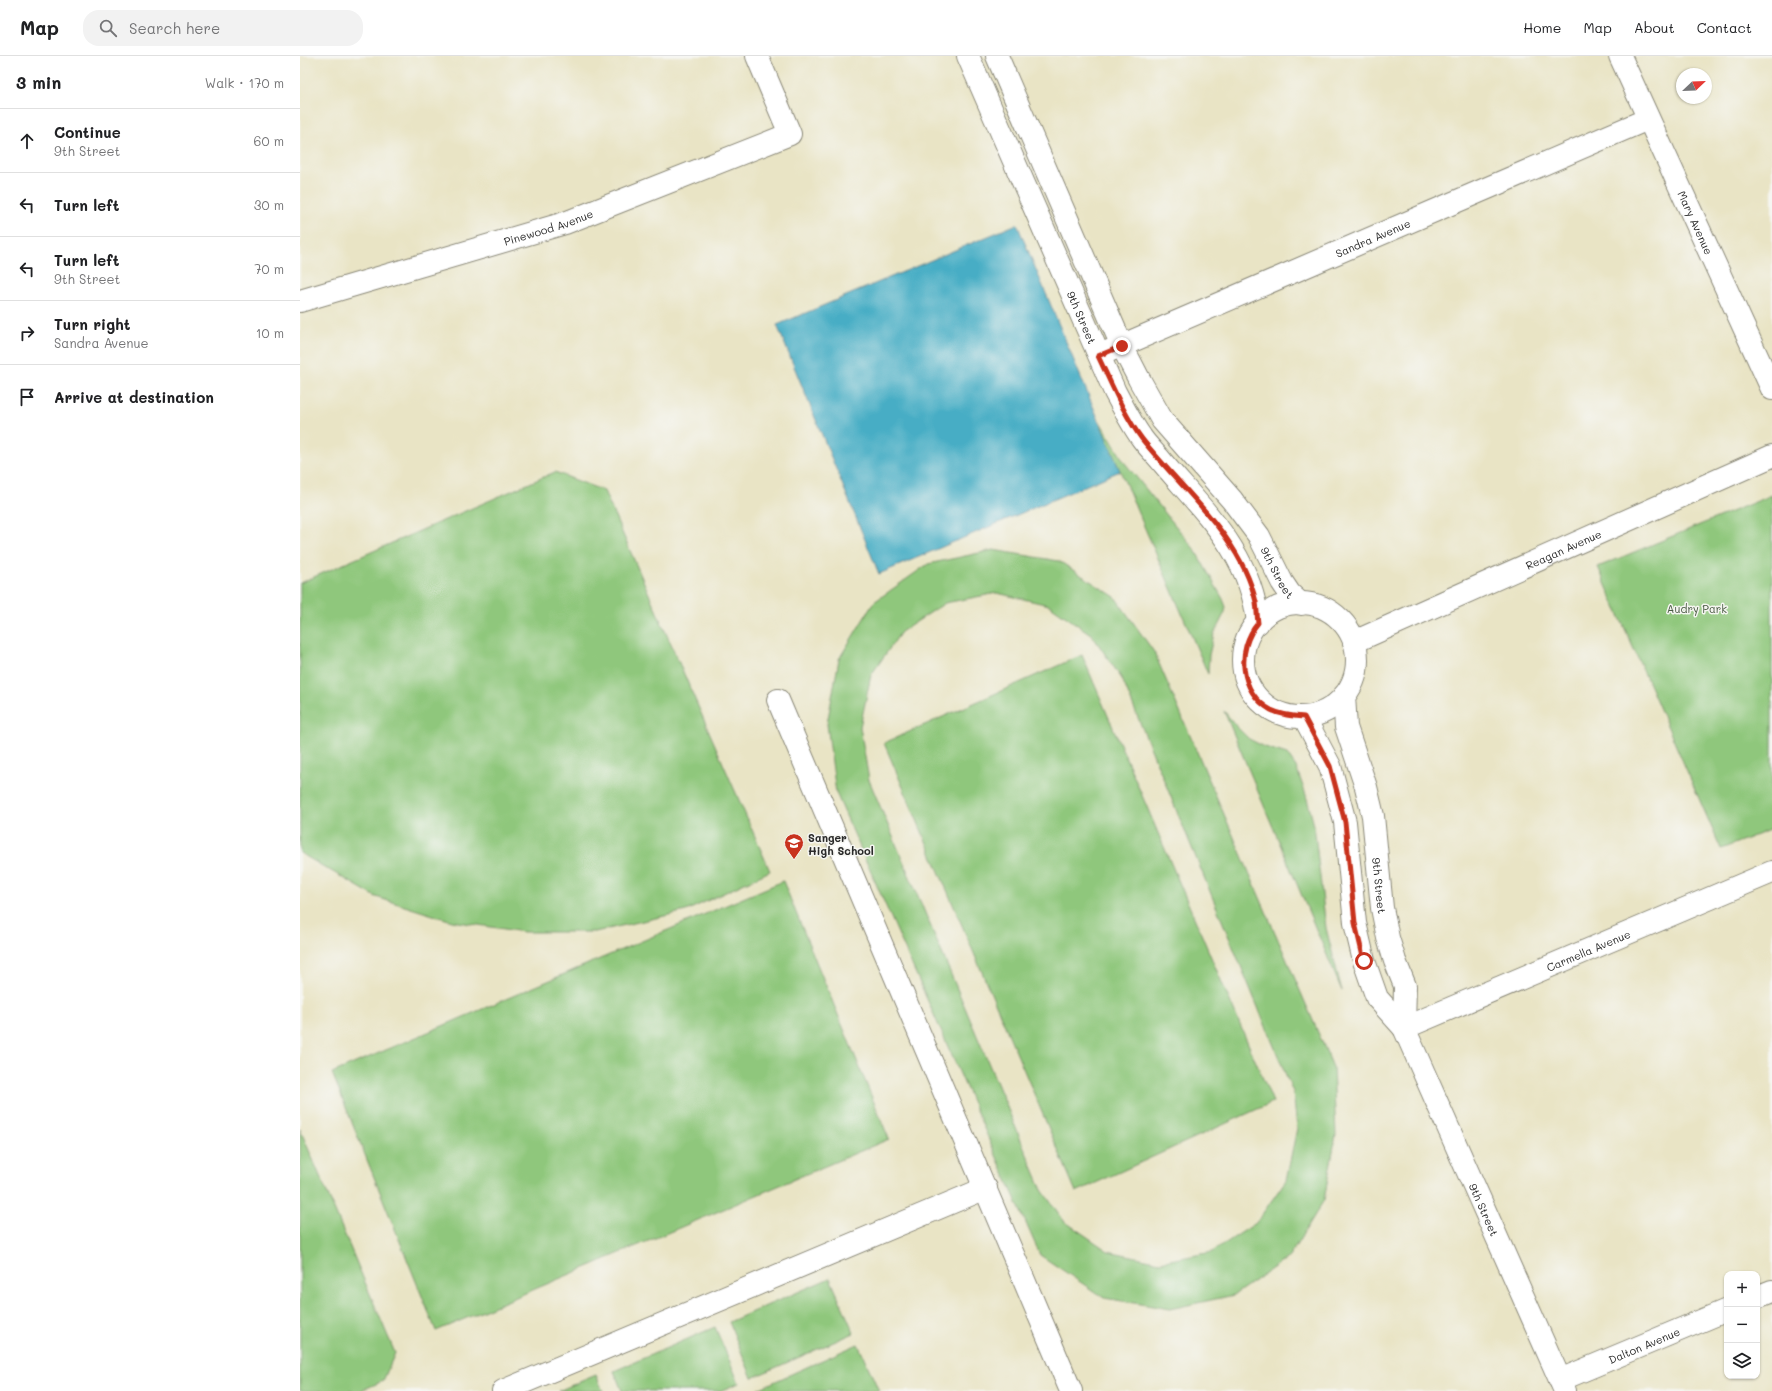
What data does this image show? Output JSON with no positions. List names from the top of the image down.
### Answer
{
  "streets": {
    "street": [
      "Mary Avenue",
      "Pinewood Avenue",
      "Sandra Avenue",
      "9th Street",
      "Reagan Avenue",
      "Carmella Avenue",
      "Dalton Avenue"
    ]
  },
  "crossings": [
    ["Mary Avenue", "Sandra Avenue"],
    ["Sandra Avenue", "9th Street"],
    ["9th Street", "Reagan Avenue"],
    ["9th Street", "Carmella Avenue"],
    ["9th Street", "Dalton Avenue"]
  ],
  "parks": ["Audry Park"],
  "places": {
    "school or university": ["Sanger High School"]
  },
  "north": "top right",
  "page": {
    "header": "Map",
    "search": "Search here",
    "nav": [
      "Home",
      "Map",
      "About",
      "Contact"
    ],
    "heading": ["3 min", "Walk · 170 m"],
    "list": [
      ["Continue", "9th Street", "60 m"],
      ["Turn left", "30 m"],
      ["Turn left", "9th Street", "70 m"],
      ["Turn right", "Sandra Avenue", "10 m"],
      "Arrive at destination"
    ],
    "map_buttons": ["+", "−"]
  }
}
